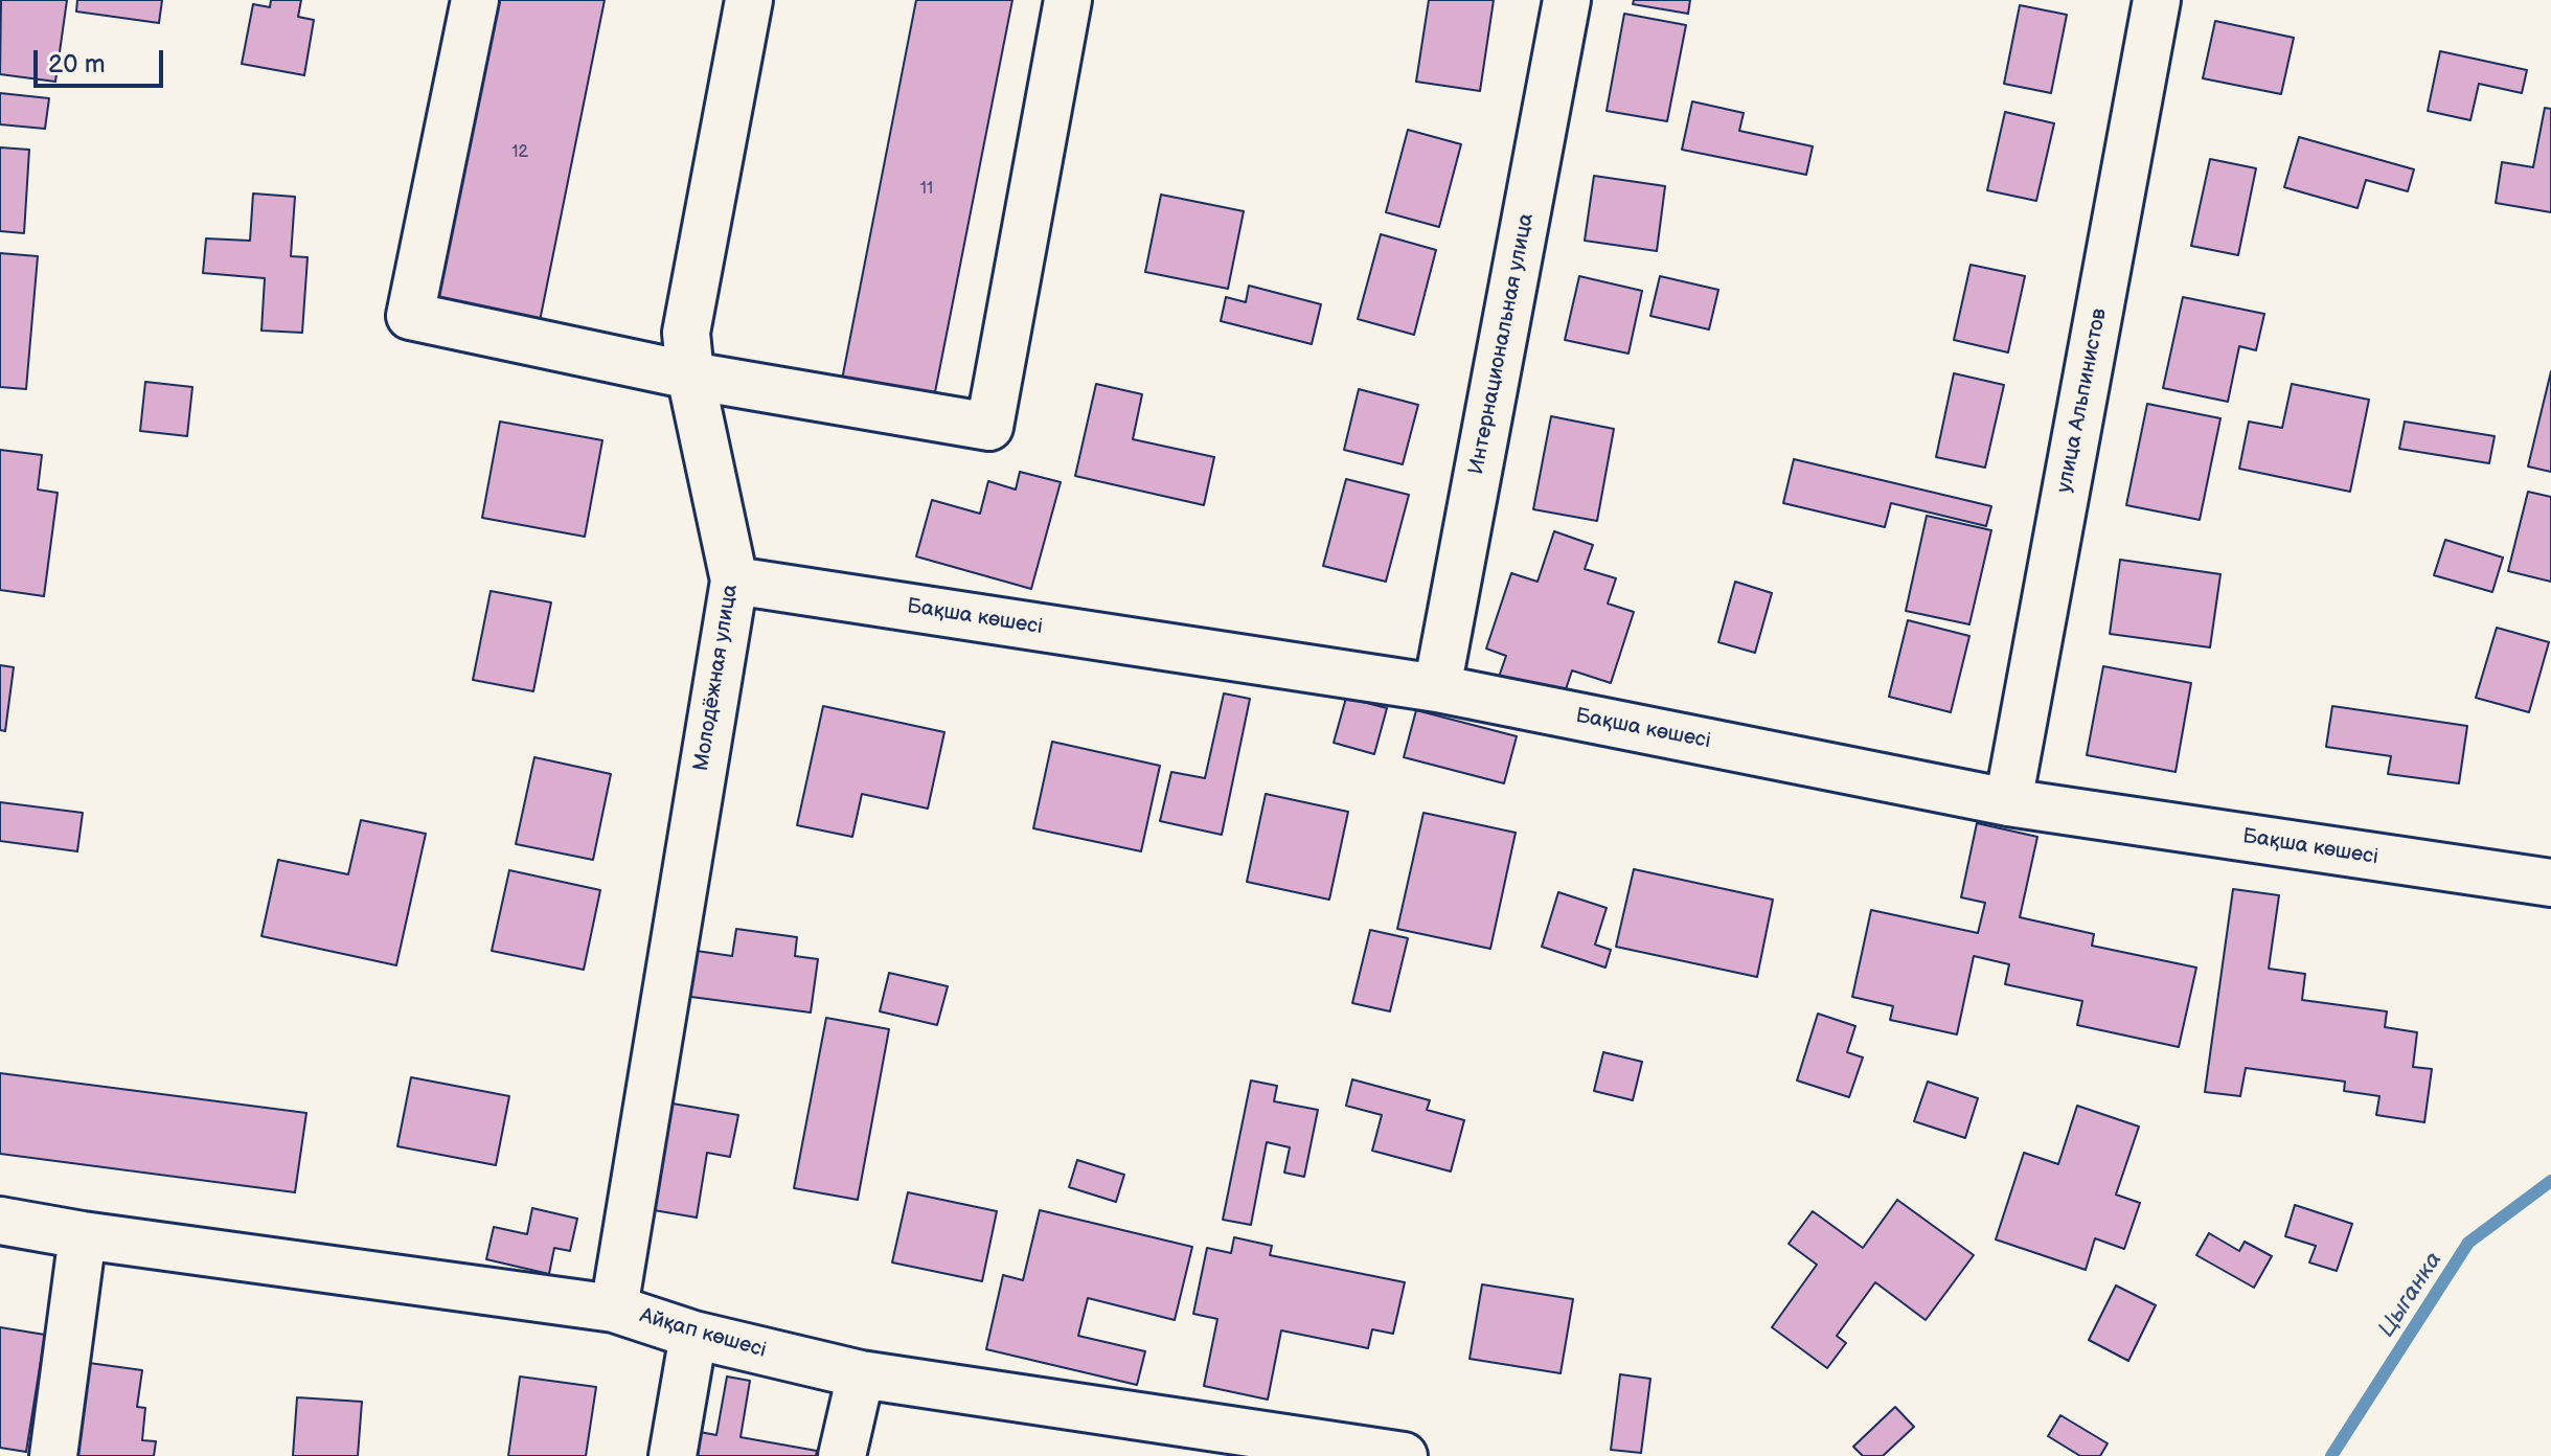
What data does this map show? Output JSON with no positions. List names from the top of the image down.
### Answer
{
  "streets": {
    "street": [
      "Интернациональная улица",
      "улица Альпинистов",
      "Бақша көшесі",
      "Молодёжная улица",
      "Айқап көшесі"
    ]
  },
  "crossings": [
    ["Интернациональная улица", "Бақша көшесі"],
    ["улица Альпинистов", "Бақша көшесі"],
    ["Бақша көшесі", "Молодёжная улица"],
    ["Молодёжная улица", "Айқап көшесі"]
  ],
  "water": ["Цыганка"],
  "house_numbers": ["12", "11"],
  "scale_bar": "20 m"
}
